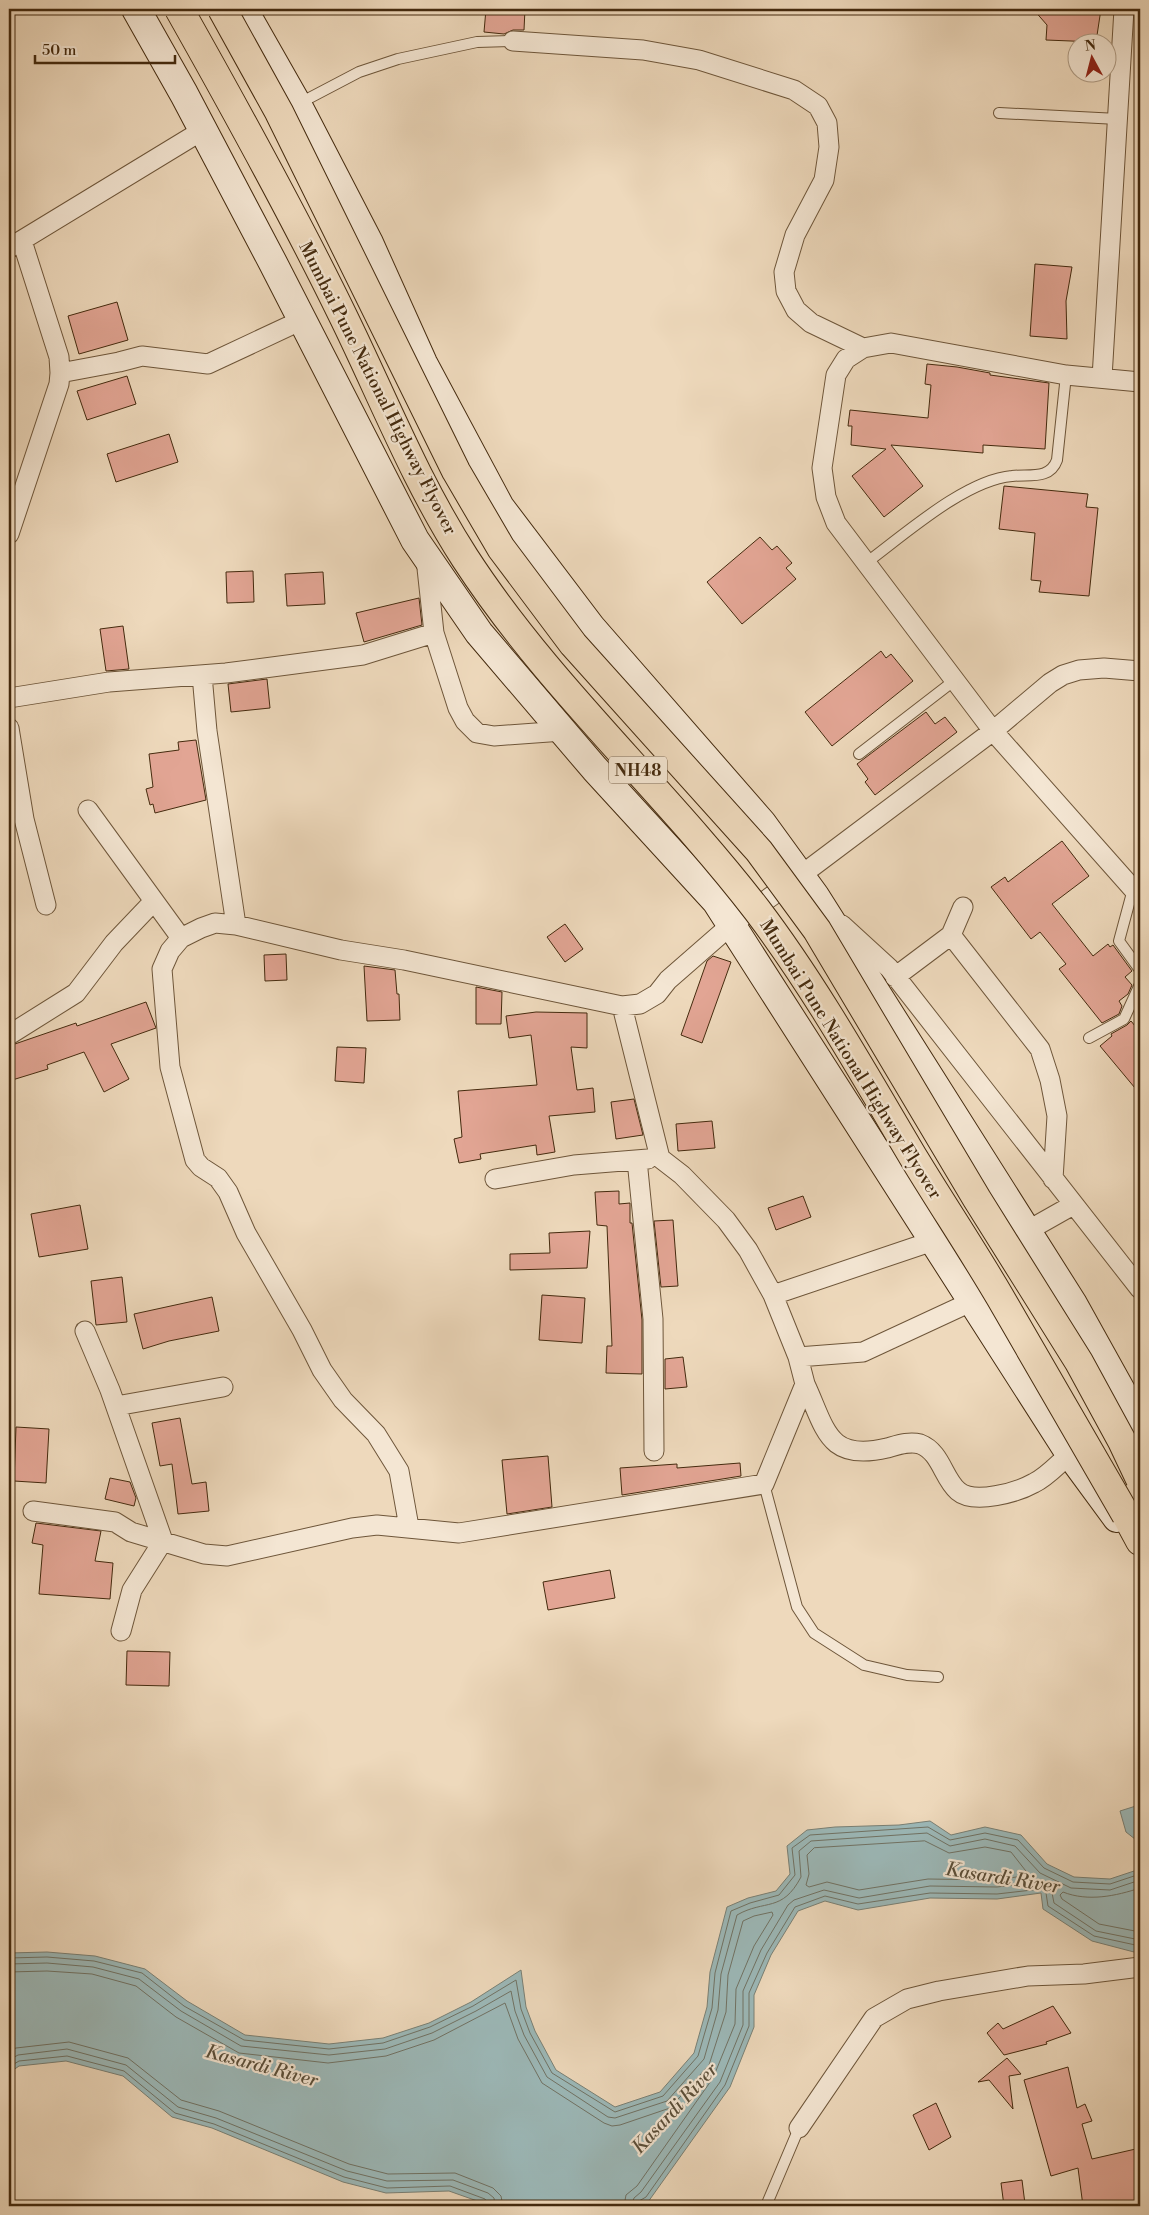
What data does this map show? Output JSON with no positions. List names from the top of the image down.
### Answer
{
  "streets": {
    "highway": ["Mumbai Pune National Highway Flyover", "NH48"]
  },
  "water": ["Kasardi River"],
  "scale_bar": "50 m",
  "north": "top"
}
